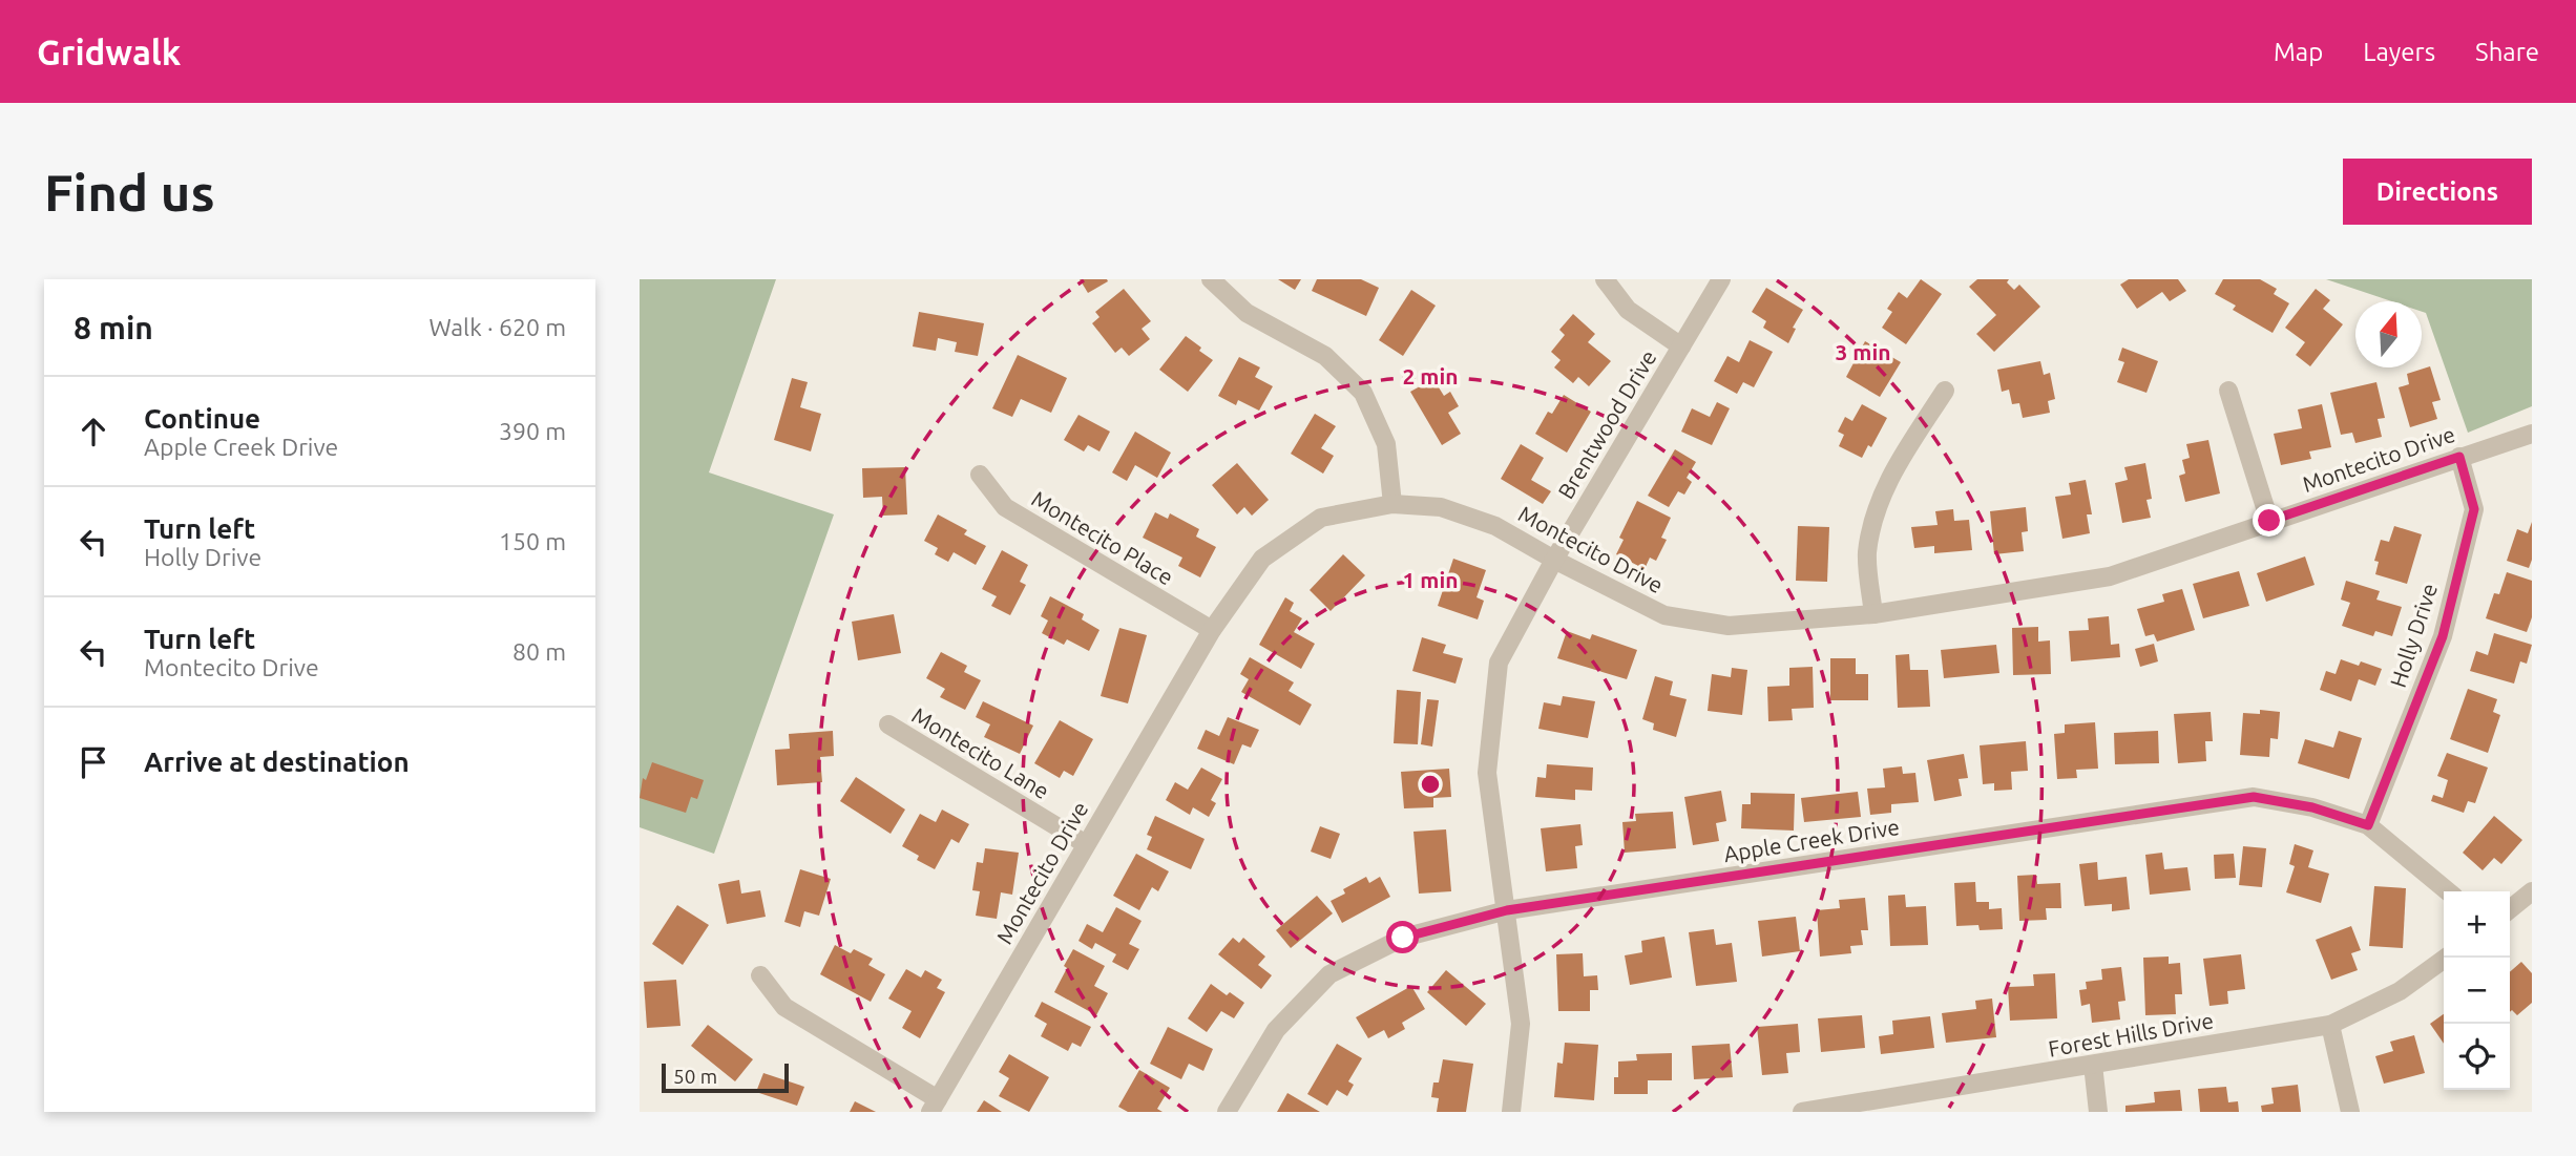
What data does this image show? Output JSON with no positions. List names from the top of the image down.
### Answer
{
  "streets": {
    "street": [
      "Brentwood Drive",
      "Montecito Drive",
      "Montecito Place",
      "Holly Drive",
      "Montecito Lane",
      "Apple Creek Drive",
      "Forest Hills Drive"
    ]
  },
  "crossings": [
    ["Brentwood Drive", "Montecito Drive"],
    ["Brentwood Drive", "Apple Creek Drive"],
    ["Montecito Drive", "Montecito Place"],
    ["Montecito Drive", "Holly Drive"],
    ["Montecito Drive", "Montecito Lane"],
    ["Holly Drive", "Apple Creek Drive"]
  ],
  "scale_bar": "50 m",
  "north": "top",
  "page": {
    "header": "Gridwalk",
    "nav": ["Map", "Layers", "Share"],
    "buttons": "Directions",
    "title": "Find us",
    "heading": ["8 min", "Walk · 620 m"],
    "list": [
      ["Continue", "Apple Creek Drive", "390 m"],
      ["Turn left", "Holly Drive", "150 m"],
      ["Turn left", "Montecito Drive", "80 m"],
      "Arrive at destination"
    ],
    "map_buttons": ["+", "−"],
    "scale": "50 m"
  },
  "rings": ["3 min", "2 min", "1 min"]
}
